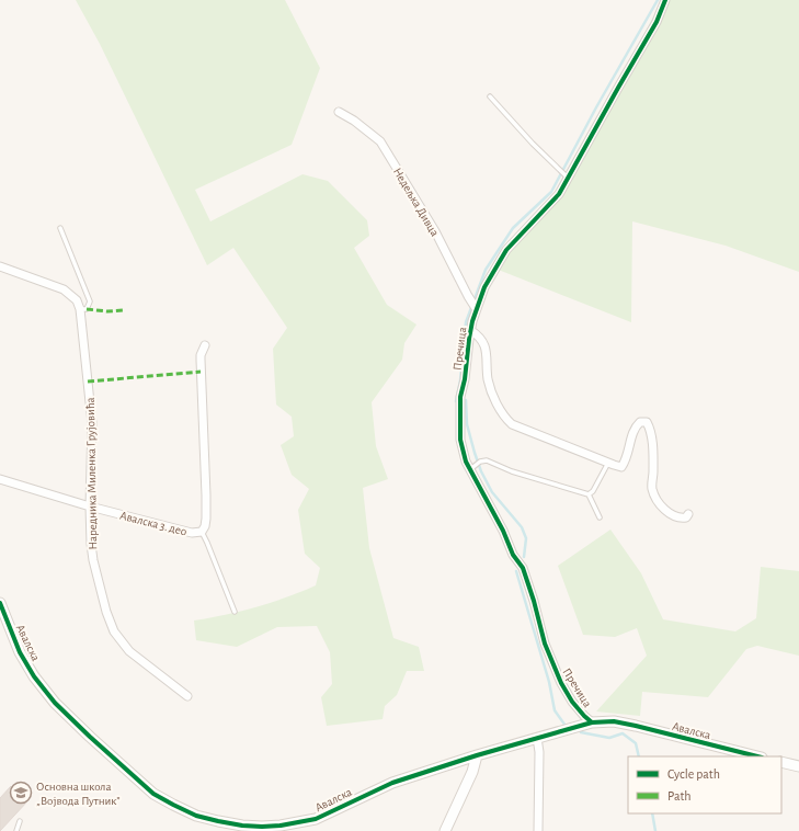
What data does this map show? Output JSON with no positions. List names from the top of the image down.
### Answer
{
  "streets": {
    "street": [
      "Недељка Дивца",
      "Пречица",
      "Наредника Миленка Грујовића",
      "Авалска 3. део",
      "Авалска"
    ]
  },
  "crossings": [
    ["Недељка Дивца", "Пречица"],
    ["Пречица", "Авалска"],
    ["Наредника Миленка Грујовића", "Авалска 3. део"]
  ],
  "places": {
    "school or university": ["Основна школа „Војвода Путник”"]
  },
  "legend": ["Cycle path", "Path"]
}
